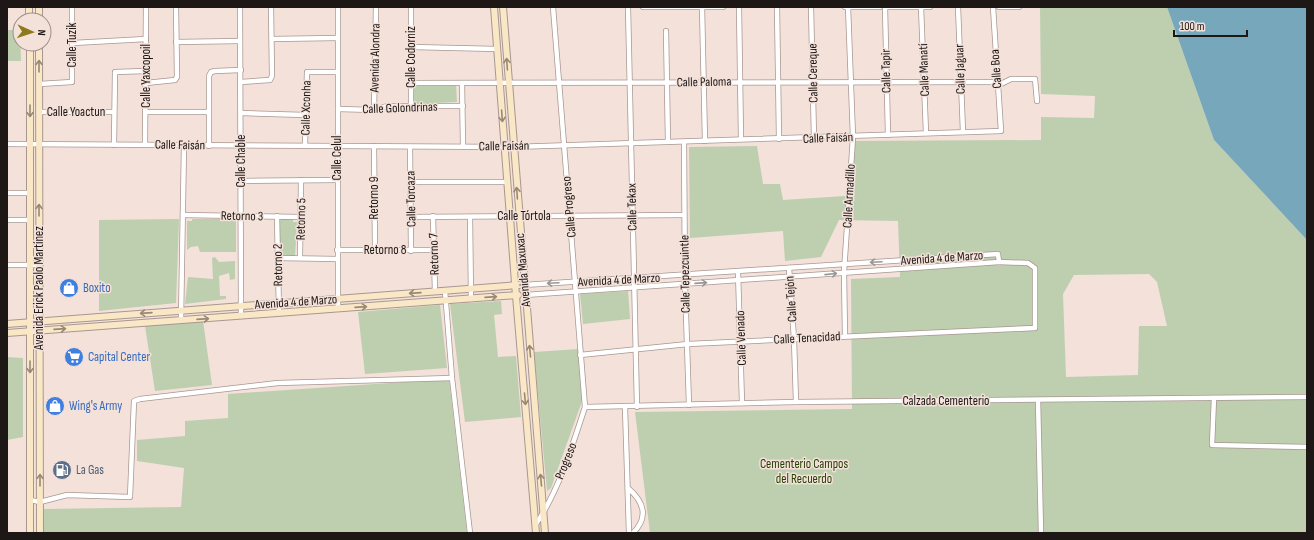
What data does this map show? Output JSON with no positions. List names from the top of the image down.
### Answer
{
  "streets": {
    "main road": ["Avenida 4 de Marzo", "Avenida Maxuxac", "Avenida Erick Paolo Martínez"],
    "street": [
      "Calle Tuzik",
      "Calle Codorniz",
      "Avenida Alondra",
      "Calle Jaguar",
      "Calle Boa",
      "Calle Manatí",
      "Calle Tapir",
      "Calle Cereque",
      "Calle Yaxcopoil",
      "Calle Paloma",
      "Calle Xconha",
      "Calle Golondrinas",
      "Calle Yoactun",
      "Calle Faisán",
      "Calle Celul",
      "Calle Chable",
      "Calle Armadillo",
      "Retorno 9",
      "Calle Torcaza",
      "Calle Progreso",
      "Calle Tekax",
      "Retorno 3",
      "Calle Tórtola",
      "Retorno 5",
      "Retorno 8",
      "Retorno 7",
      "Retorno 2",
      "Calle Tepezcuintle",
      "Calle Tejón",
      "Calle Venado",
      "Calle Tenacidad",
      "Calzada Cementerio",
      "Progreso"
    ]
  },
  "crossings": [
    ["Calle Tuzik", "Avenida Erick Paolo Martínez"],
    ["Calle Codorniz", "Calle Paloma"],
    ["Calle Codorniz", "Calle Golondrinas"],
    ["Avenida Alondra", "Calle Golondrinas"],
    ["Calle Jaguar", "Calle Paloma"],
    ["Calle Jaguar", "Calle Faisán"],
    ["Calle Boa", "Calle Paloma"],
    ["Calle Boa", "Calle Faisán"],
    ["Calle Manatí", "Calle Paloma"],
    ["Calle Manatí", "Calle Faisán"],
    ["Calle Tapir", "Calle Paloma"],
    ["Calle Tapir", "Calle Faisán"],
    ["Calle Cereque", "Calle Paloma"],
    ["Calle Cereque", "Calle Faisán"],
    ["Calle Yaxcopoil", "Calle Faisán"],
    ["Calle Paloma", "Calle Armadillo"],
    ["Calle Paloma", "Calle Progreso"],
    ["Calle Paloma", "Calle Tekax"],
    ["Calle Paloma", "Avenida Maxuxac"],
    ["Calle Xconha", "Calle Faisán"],
    ["Calle Xconha", "Calle Celul"],
    ["Calle Golondrinas", "Calle Celul"],
    ["Calle Yoactun", "Avenida Erick Paolo Martínez"],
    ["Calle Faisán", "Calle Celul"],
    ["Calle Faisán", "Calle Chable"],
    ["Calle Faisán", "Calle Armadillo"],
    ["Calle Faisán", "Retorno 9"],
    ["Calle Faisán", "Calle Torcaza"],
    ["Calle Faisán", "Calle Progreso"],
    ["Calle Faisán", "Calle Tekax"],
    ["Calle Faisán", "Avenida Maxuxac"],
    ["Calle Faisán", "Calle Tepezcuintle"],
    ["Calle Faisán", "Avenida Erick Paolo Martínez"],
    ["Calle Celul", "Retorno 8"],
    ["Calle Celul", "Avenida 4 de Marzo"],
    ["Calle Chable", "Retorno 3"],
    ["Calle Chable", "Avenida 4 de Marzo"],
    ["Calle Armadillo", "Avenida 4 de Marzo"],
    ["Calle Armadillo", "Calle Tenacidad"],
    ["Retorno 9", "Retorno 8"],
    ["Calle Torcaza", "Calle Tórtola"],
    ["Calle Torcaza", "Retorno 8"],
    ["Calle Progreso", "Calle Tórtola"],
    ["Calle Progreso", "Avenida 4 de Marzo"],
    ["Calle Progreso", "Calle Tenacidad"],
    ["Calle Progreso", "Calzada Cementerio"],
    ["Calle Progreso", "Progreso"],
    ["Calle Tekax", "Calle Tórtola"],
    ["Calle Tekax", "Avenida 4 de Marzo"],
    ["Calle Tekax", "Calle Tenacidad"],
    ["Calle Tekax", "Calzada Cementerio"],
    ["Retorno 3", "Retorno 5"],
    ["Retorno 3", "Retorno 2"],
    ["Calle Tórtola", "Retorno 7"],
    ["Calle Tórtola", "Avenida Maxuxac"],
    ["Calle Tórtola", "Calle Tepezcuintle"],
    ["Retorno 8", "Retorno 7"],
    ["Retorno 7", "Avenida 4 de Marzo"],
    ["Avenida 4 de Marzo", "Retorno 2"],
    ["Avenida 4 de Marzo", "Avenida Maxuxac"],
    ["Avenida 4 de Marzo", "Calle Tepezcuintle"],
    ["Avenida 4 de Marzo", "Avenida Erick Paolo Martínez"],
    ["Avenida 4 de Marzo", "Calle Tejón"],
    ["Avenida 4 de Marzo", "Calle Venado"],
    ["Avenida 4 de Marzo", "Calle Tenacidad"],
    ["Avenida Maxuxac", "Progreso"],
    ["Calle Tepezcuintle", "Calle Tenacidad"],
    ["Calle Tepezcuintle", "Calzada Cementerio"],
    ["Calle Tejón", "Calle Tenacidad"],
    ["Calle Tejón", "Calzada Cementerio"],
    ["Calle Venado", "Calle Tenacidad"],
    ["Calle Venado", "Calzada Cementerio"],
    ["Calzada Cementerio", "Progreso"]
  ],
  "parks": ["Cementerio Campos del Recuerdo"],
  "places": {
    "shop": ["Boxito", "Wing's Army"],
    "supermarket": ["Capital Center"],
    "fuel station": ["La Gas"]
  },
  "scale_bar": "100 m",
  "north": "right"
}
